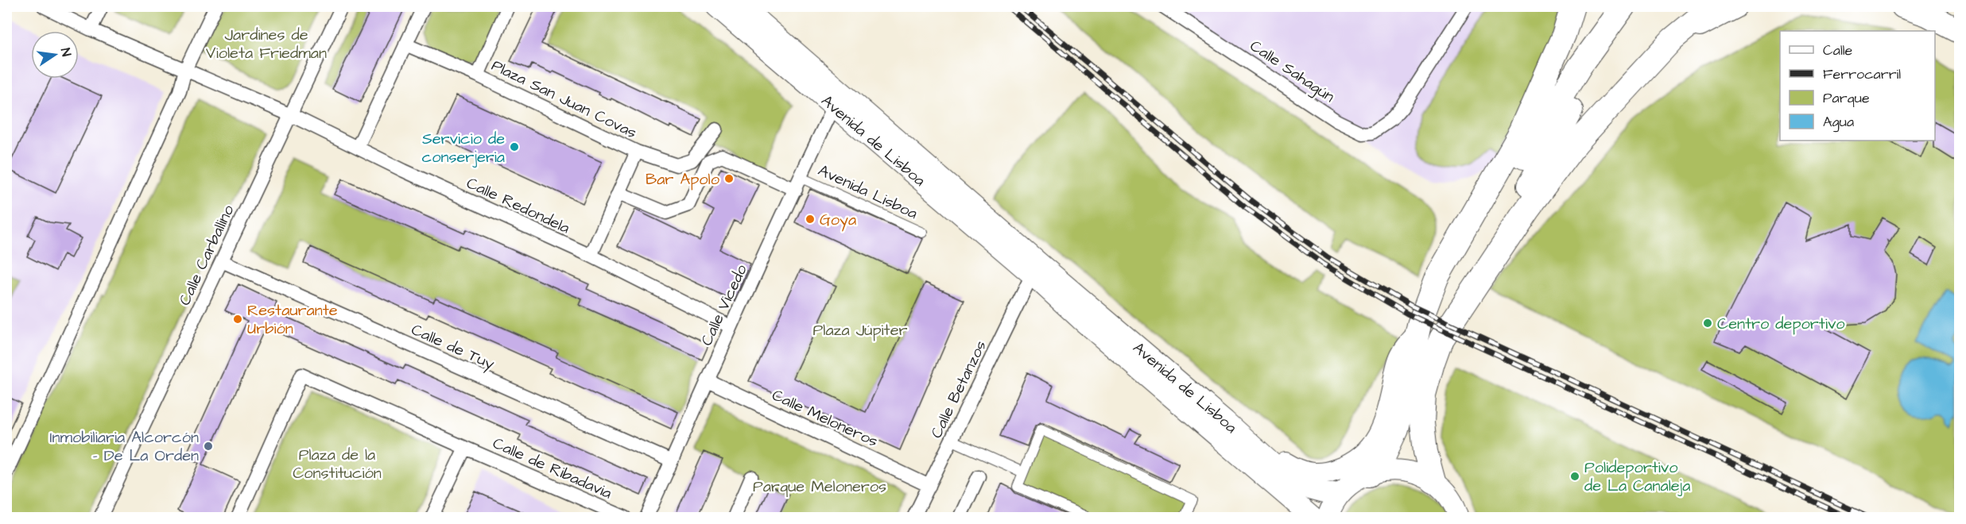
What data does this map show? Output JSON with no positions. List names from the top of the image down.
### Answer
{
  "streets": {
    "main road": ["Avenida de Lisboa"],
    "street": [
      "Calle Sahagún",
      "Plaza San Juan Covas",
      "Avenida Lisboa",
      "Calle Redondela",
      "Calle Carballino",
      "Calle Vicedo",
      "Calle de Tuy",
      "Calle Betanzos",
      "Calle Meloneros",
      "Calle de Ribadavia"
    ]
  },
  "crossings": [
    ["Plaza San Juan Covas", "Calle Redondela"],
    ["Avenida de Lisboa", "Calle Vicedo"],
    ["Avenida de Lisboa", "Calle Betanzos"],
    ["Avenida Lisboa", "Calle Vicedo"],
    ["Calle Redondela", "Calle Carballino"],
    ["Calle Redondela", "Calle Vicedo"],
    ["Calle Carballino", "Calle de Tuy"],
    ["Calle Vicedo", "Calle de Tuy"],
    ["Calle Vicedo", "Calle Meloneros"],
    ["Calle Betanzos", "Calle Meloneros"]
  ],
  "parks": [
    "Jardines de Violeta Friedman",
    "Plaza Júpiter",
    "Plaza de la Constitución",
    "Parque Meloneros"
  ],
  "places": [
    "Servicio de conserjeria",
    "Bar Apolo",
    "Goya",
    "Restaurante Urbión",
    "Centro deportivo",
    "Inmobiliaria Alcorcón - De La Orden",
    "Polideportivo de La Canaleja"
  ],
  "legend": [
    "Calle",
    "Ferrocarril",
    "Parque",
    "Agua"
  ],
  "north": "right"
}
